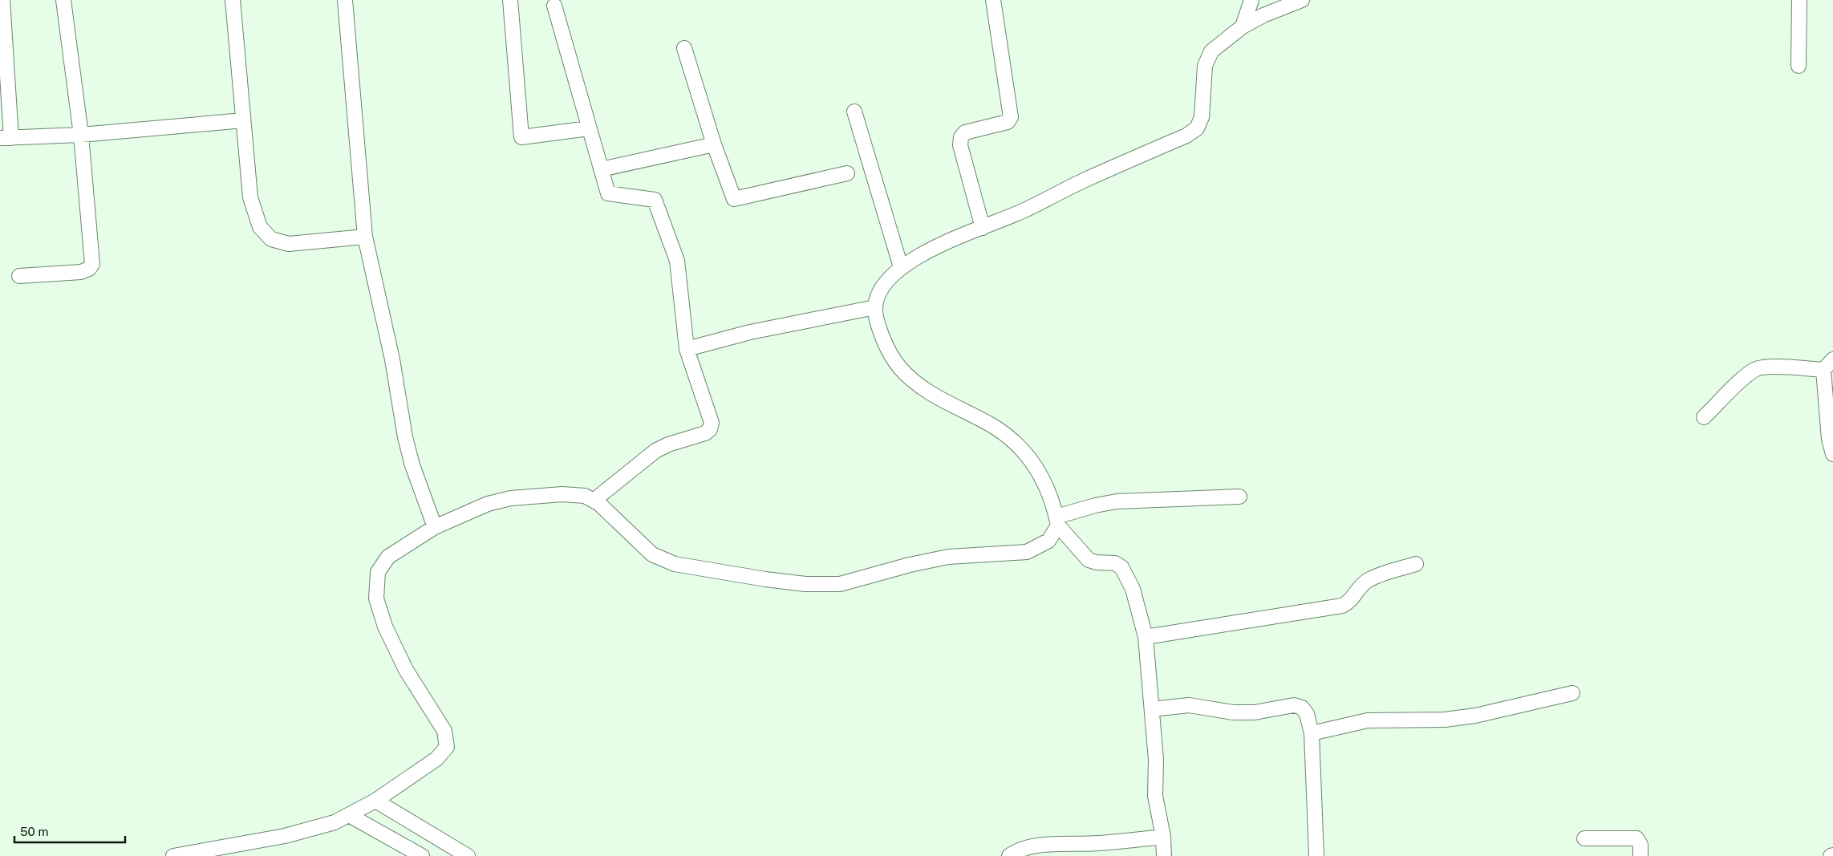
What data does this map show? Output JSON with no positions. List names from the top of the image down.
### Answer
{
  "scale_bar": "50 m"
}
